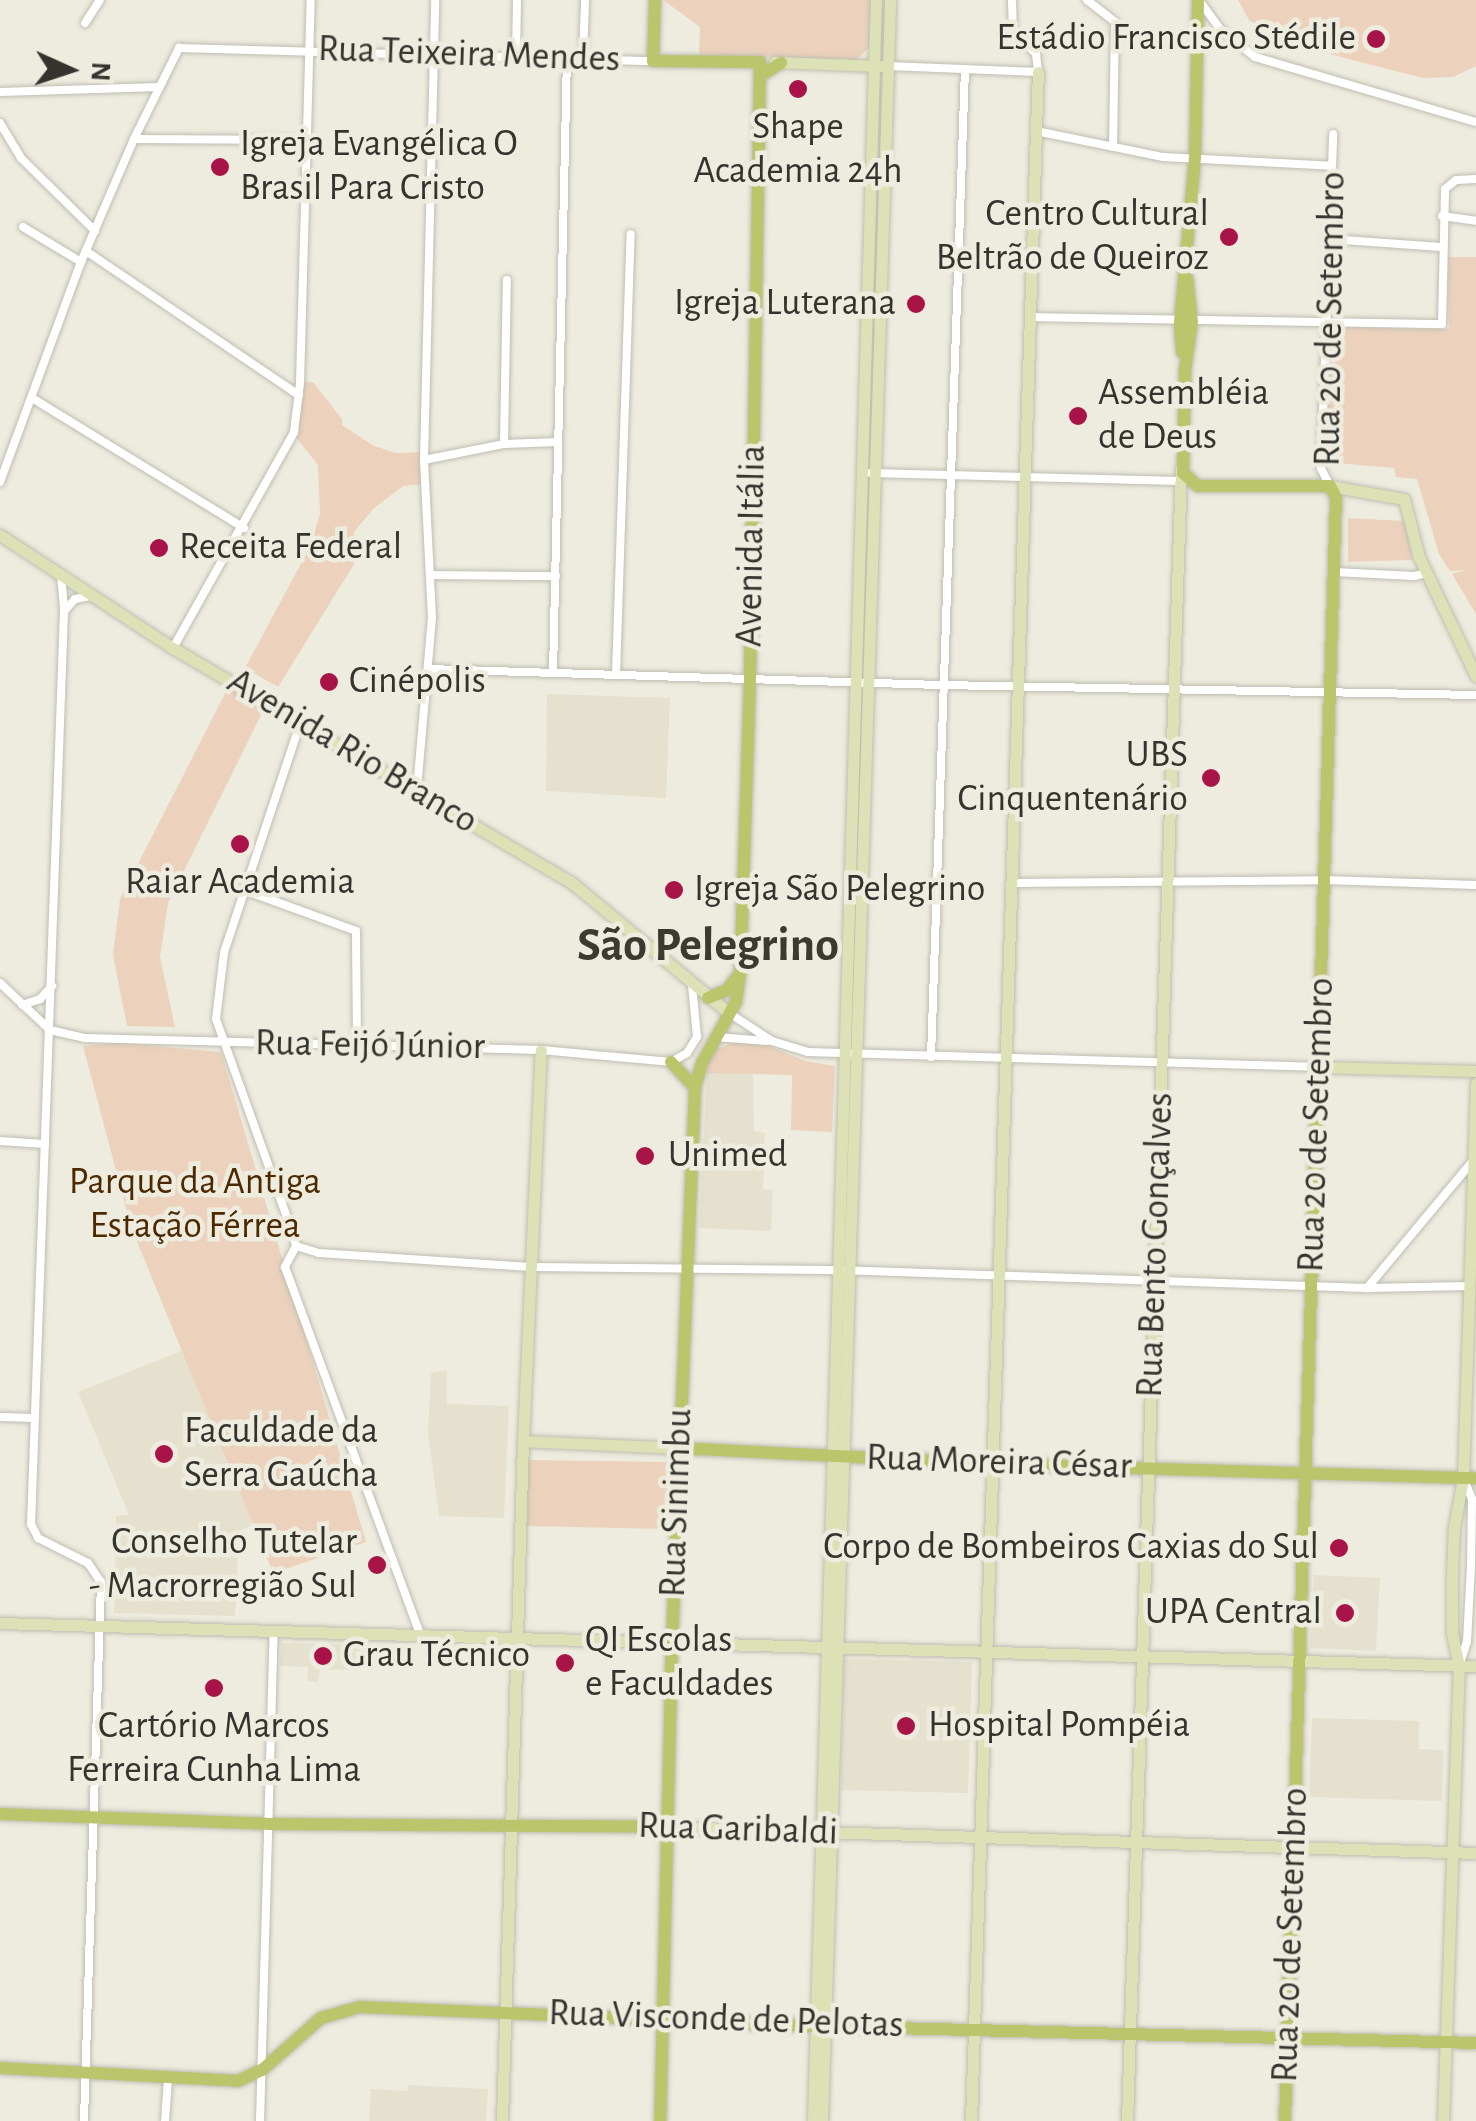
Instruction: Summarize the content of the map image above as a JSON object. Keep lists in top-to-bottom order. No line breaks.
{"streets":{"main road":["Rua Teixeira Mendes","Rua 20 de Setembro","Avenida Itália","Rua Bento Gonçalves","Rua Moreira César","Rua Sinimbu","Rua Garibaldi","Rua Visconde de Pelotas"],"street":["Avenida Rio Branco","Rua Feijó Júnior"]},"crossings":[["Rua Teixeira Mendes","Avenida Itália"],["Rua 20 de Setembro","Rua Moreira César"],["Rua 20 de Setembro","Rua Garibaldi"],["Rua 20 de Setembro","Rua Visconde de Pelotas"],["Avenida Itália","Avenida Rio Branco"],["Avenida Itália","Rua Sinimbu"],["Avenida Rio Branco","Rua Sinimbu"],["Rua Bento Gonçalves","Rua Moreira César"],["Rua Bento Gonçalves","Rua Garibaldi"],["Rua Bento Gonçalves","Rua Visconde de Pelotas"],["Rua Moreira César","Rua Sinimbu"],["Rua Sinimbu","Rua Garibaldi"],["Rua Sinimbu","Rua Visconde de Pelotas"]],"districts":["São Pelegrino"],"parks":["Parque da Antiga Estação Férrea"],"places":["Estádio Francisco Stédile","Shape Academia 24h","Igreja Evangélica O Brasil Para Cristo","Centro Cultural Beltrão de Queiroz","Igreja Luterana","Assembléia de Deus","Receita Federal","Cinépolis","UBS Cinquentenário","Raiar Academia","Igreja São Pelegrino","Unimed","Faculdade da Serra Gaúcha","Corpo de Bombeiros Caxias do Sul","Conselho Tutelar - Macrorregião Sul","UPA Central","Grau Técnico","QI Escolas e Faculdades","Cartório Marcos Ferreira Cunha Lima","Hospital Pompéia"],"north":"right"}
